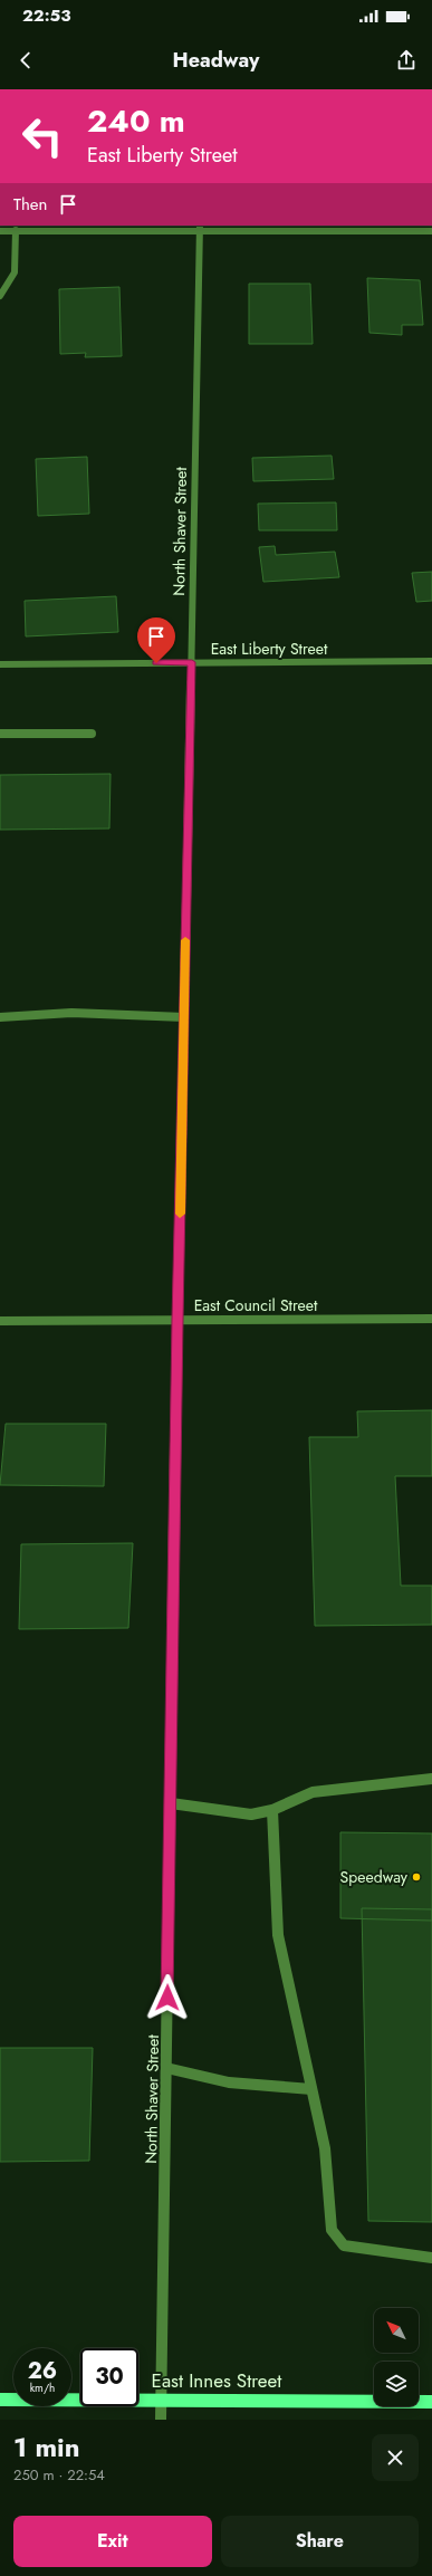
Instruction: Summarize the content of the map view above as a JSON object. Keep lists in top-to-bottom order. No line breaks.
{"streets":{"main road":["East Innes Street"],"street":["North Shaver Street","East Liberty Street","East Council Street"]},"crossings":[["North Shaver Street","East Liberty Street"],["North Shaver Street","East Council Street"],["North Shaver Street","East Innes Street"]],"places":["Speedway"],"north":"top left","page":{"status":"22:53","header":"Headway","turn":["240 m","East Liberty Street"],"then":"Then","speed":"26 km/h","limit":"30","heading":["1 min","250 m · 22:54"],"buttons":["Exit","Share"]}}
